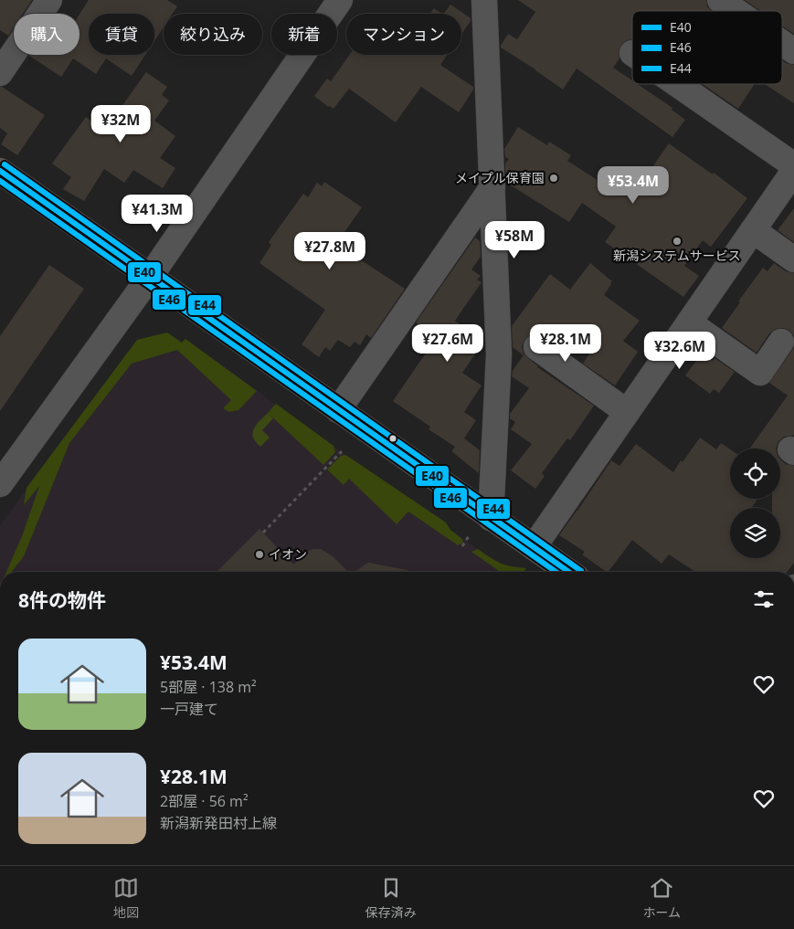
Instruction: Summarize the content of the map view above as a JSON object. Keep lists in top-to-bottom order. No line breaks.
{"places":["メイプル保育園","新潟システムサービス","イオン"],"lines":["transit line E44","transit line E40","transit line E46"],"legend":["E40","E46","E44"],"page":{"chip":["購入","賃貸","絞り込み","新着","マンション"],"price":["¥32M","¥53.4M","¥41.3M","¥58M","¥27.8M","¥27.6M","¥28.1M","¥32.6M"],"heading":"8件の物件","list":[{"name":"¥53.4M","note":"5部屋 · 138 m² · 一戸建て"},{"name":"¥28.1M","note":"2部屋 · 56 m² · 新潟新発田村上線"}],"tabs":["地図","保存済み","ホーム"]}}
